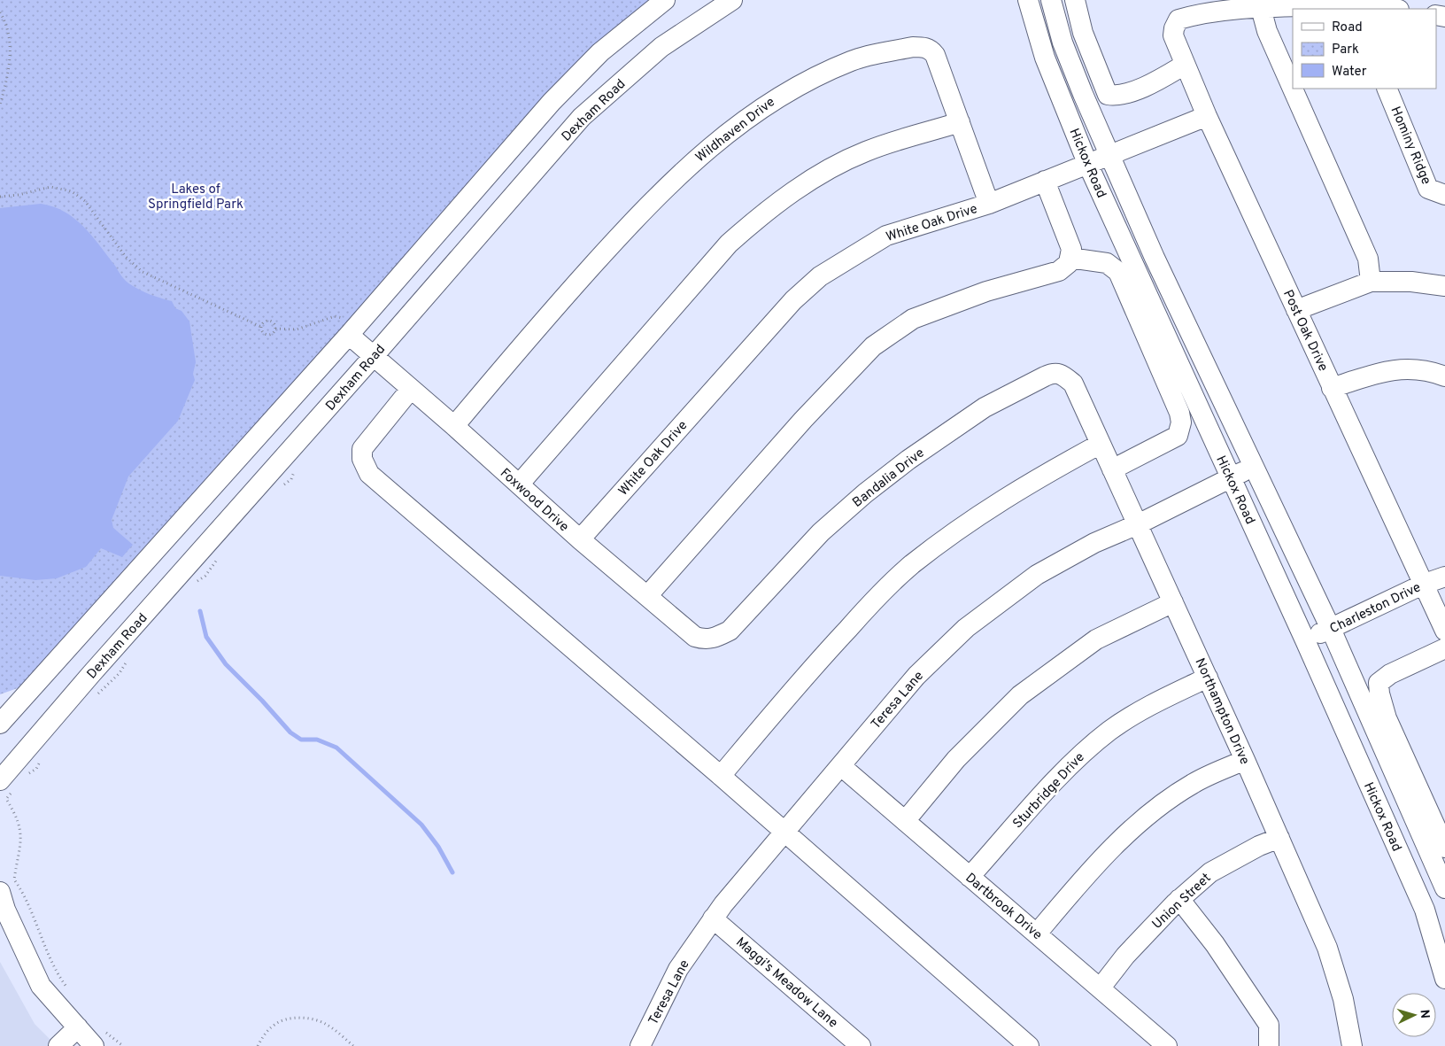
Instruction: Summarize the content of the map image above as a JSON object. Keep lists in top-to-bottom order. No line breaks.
{"streets":{"street":["Dexham Road","Wildhaven Drive","Hominy Ridge","Hickox Road","White Oak Drive","Post Oak Drive","Bandalia Drive","Foxwood Drive","Charleston Drive","Teresa Lane","Northampton Drive","Sturbridge Drive","Union Street","Dartbrook Drive","Maggi's Meadow Lane"]},"crossings":[["Dexham Road","Foxwood Drive"],["Wildhaven Drive","White Oak Drive"],["Wildhaven Drive","Foxwood Drive"],["Hickox Road","White Oak Drive"],["Hickox Road","Charleston Drive"],["Hickox Road","Teresa Lane"],["White Oak Drive","Post Oak Drive"],["White Oak Drive","Foxwood Drive"],["Post Oak Drive","Charleston Drive"],["Bandalia Drive","Foxwood Drive"],["Bandalia Drive","Northampton Drive"],["Teresa Lane","Northampton Drive"],["Teresa Lane","Dartbrook Drive"],["Teresa Lane","Maggi's Meadow Lane"],["Northampton Drive","Sturbridge Drive"],["Northampton Drive","Union Street"],["Sturbridge Drive","Dartbrook Drive"],["Union Street","Dartbrook Drive"]],"parks":["Lakes of Springfield Park"],"legend":["Road","Park","Water"],"north":"right"}
